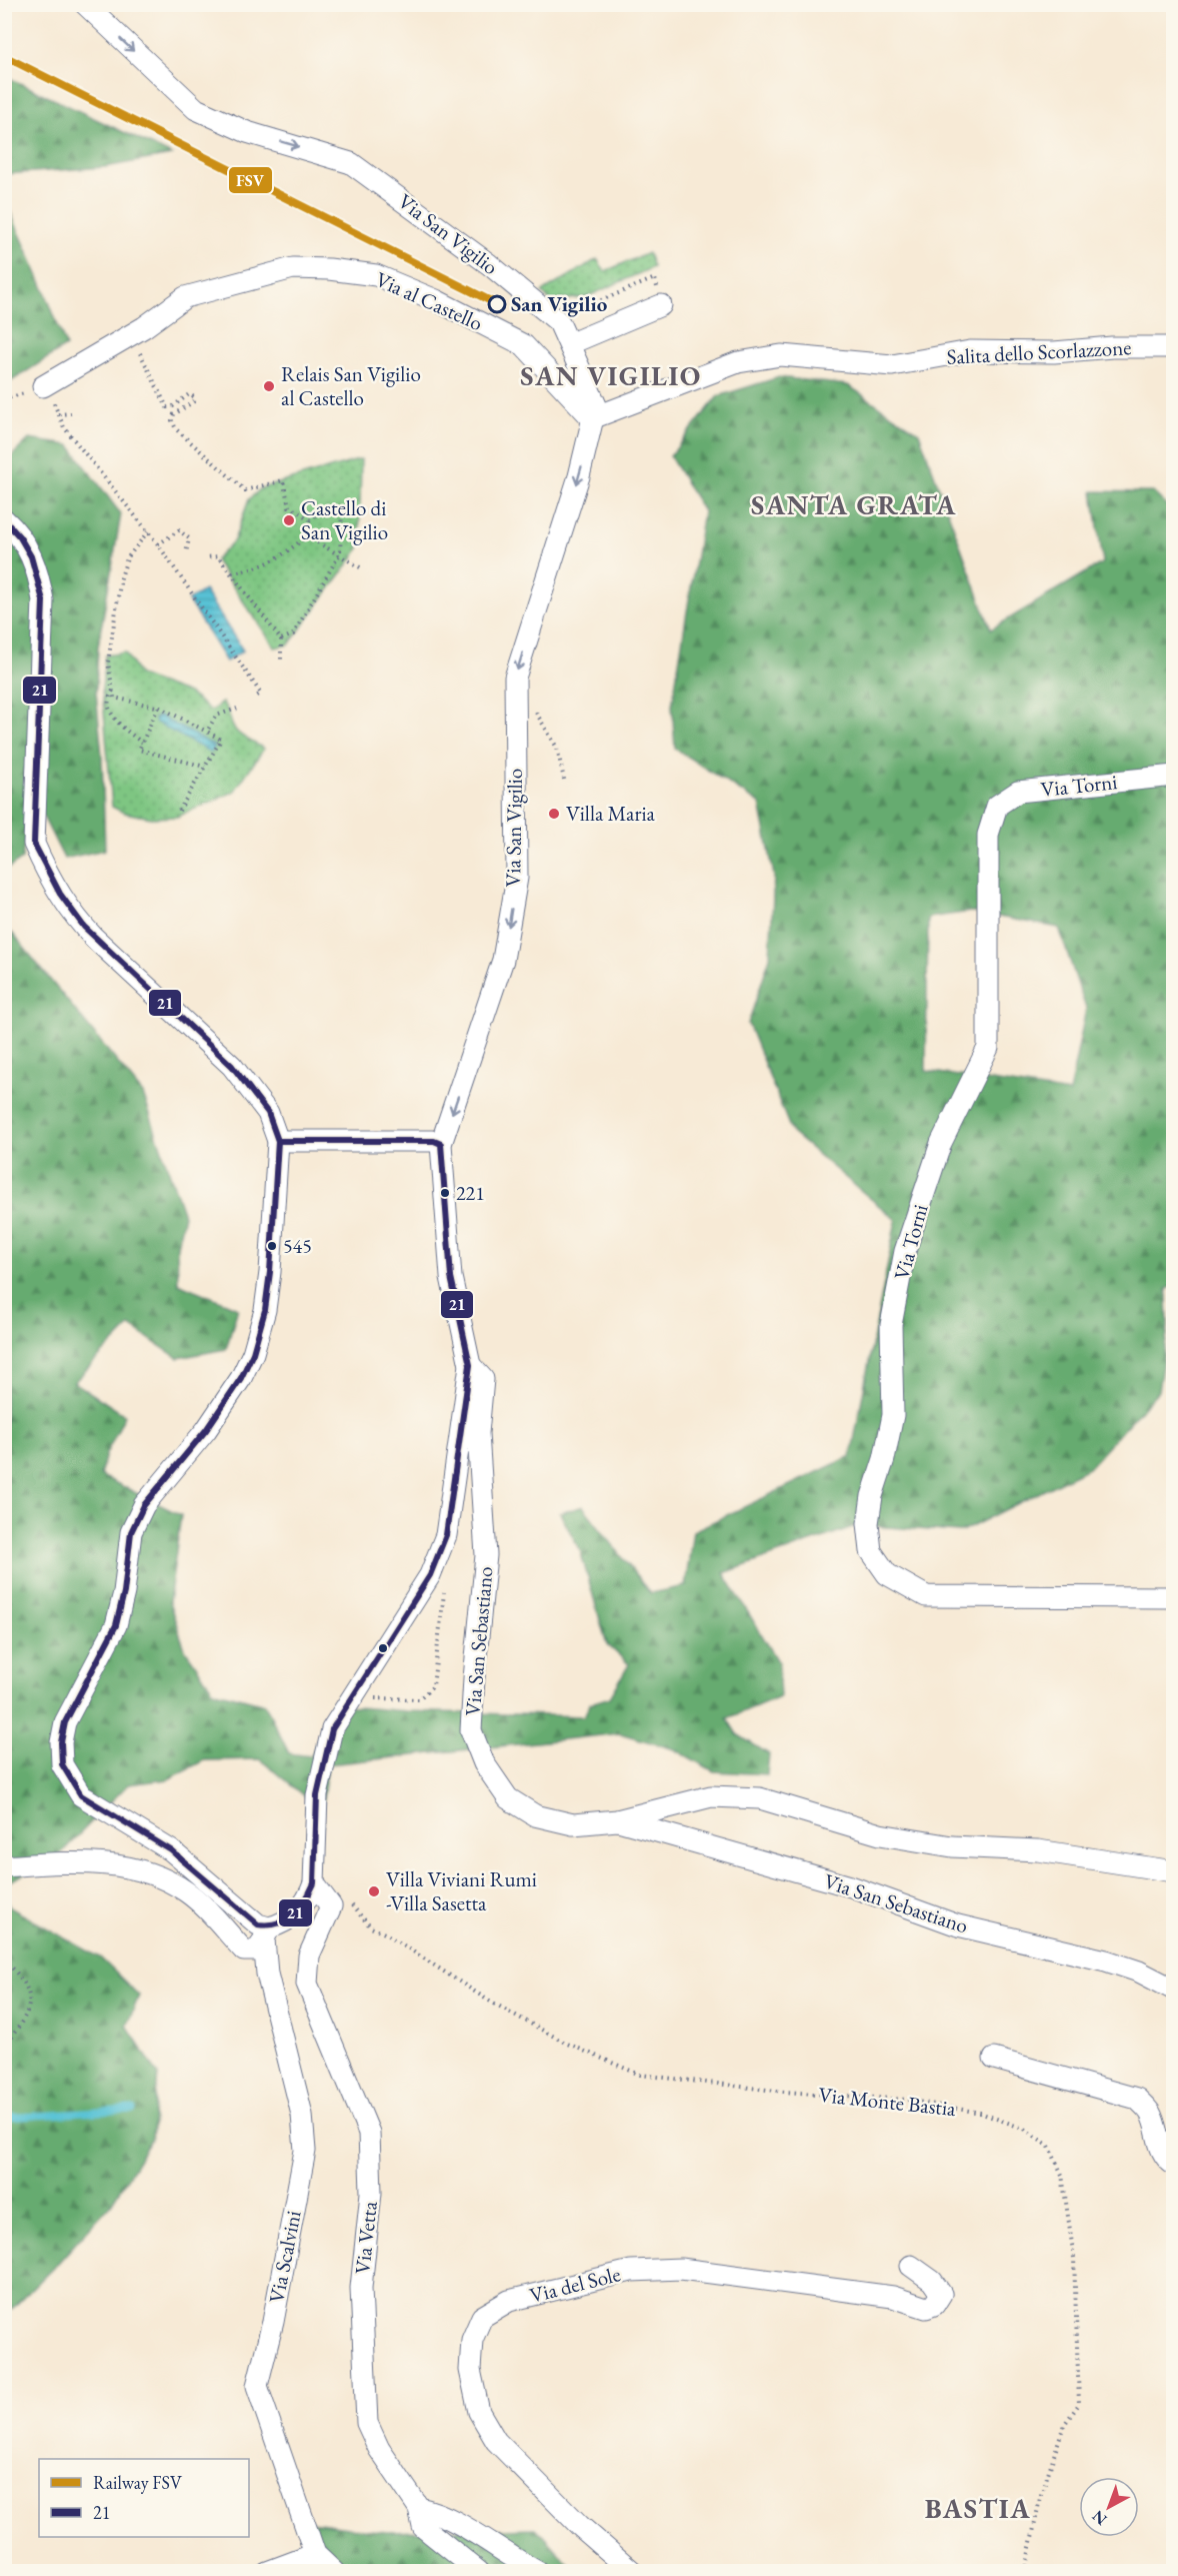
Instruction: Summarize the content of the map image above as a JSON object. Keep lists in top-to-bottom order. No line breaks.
{"streets":{"street":["Via San Vigilio","Via al Castello","Salita dello Scorlazzone","Via Torni","Via San Sebastiano","Via Vetta","Via Scalvini","Via del Sole"],"path":["Via Monte Bastia"]},"crossings":[["Via San Vigilio","Via al Castello"],["Via San Vigilio","Salita dello Scorlazzone"],["Via San Vigilio","Via San Sebastiano"],["Via San Vigilio","Via Vetta"],["Via al Castello","Salita dello Scorlazzone"]],"one_way":["Via San Vigilio"],"districts":["SAN VIGILIO","SANTA GRATA","BASTIA"],"places":["San Vigilio","Relais San Vigilio al Castello","Castello di San Vigilio","Villa Maria","221","545","Villa Viviani Rumi -Villa Sasetta"],"lines":["rail line FSV","transit line 21"],"legend":["Railway FSV","21"],"north":"bottom left"}
